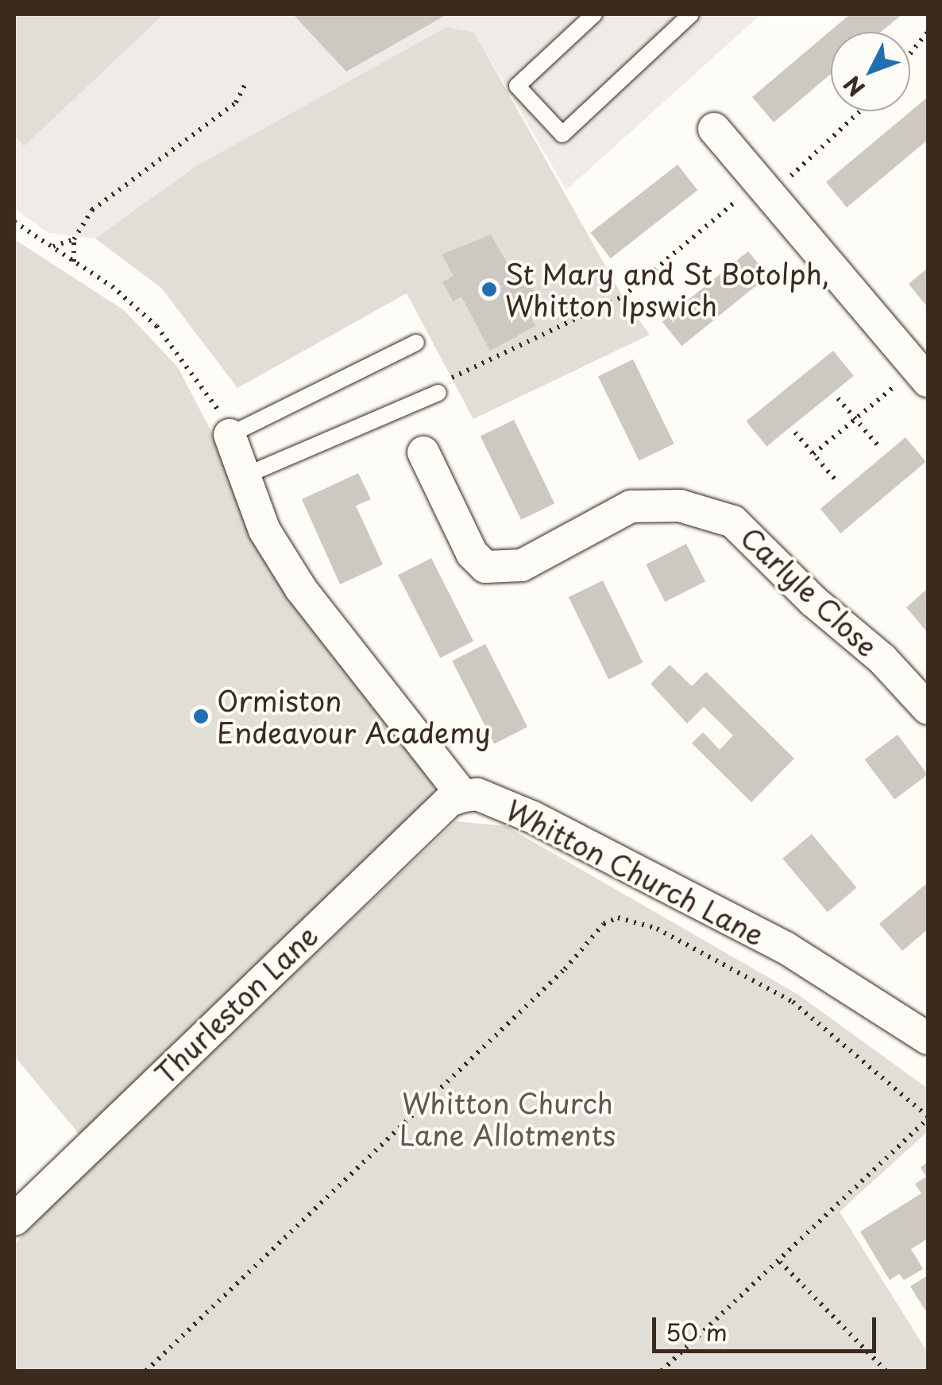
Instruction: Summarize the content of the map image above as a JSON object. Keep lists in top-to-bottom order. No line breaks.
{"streets":{"street":["Carlyle Close","Whitton Church Lane","Thurleston Lane"]},"crossings":[["Whitton Church Lane","Thurleston Lane"]],"parks":["Whitton Church Lane Allotments"],"places":["St Mary and St Botolph, Whitton Ipswich","Ormiston Endeavour Academy"],"scale_bar":"50 m","north":"bottom left"}
